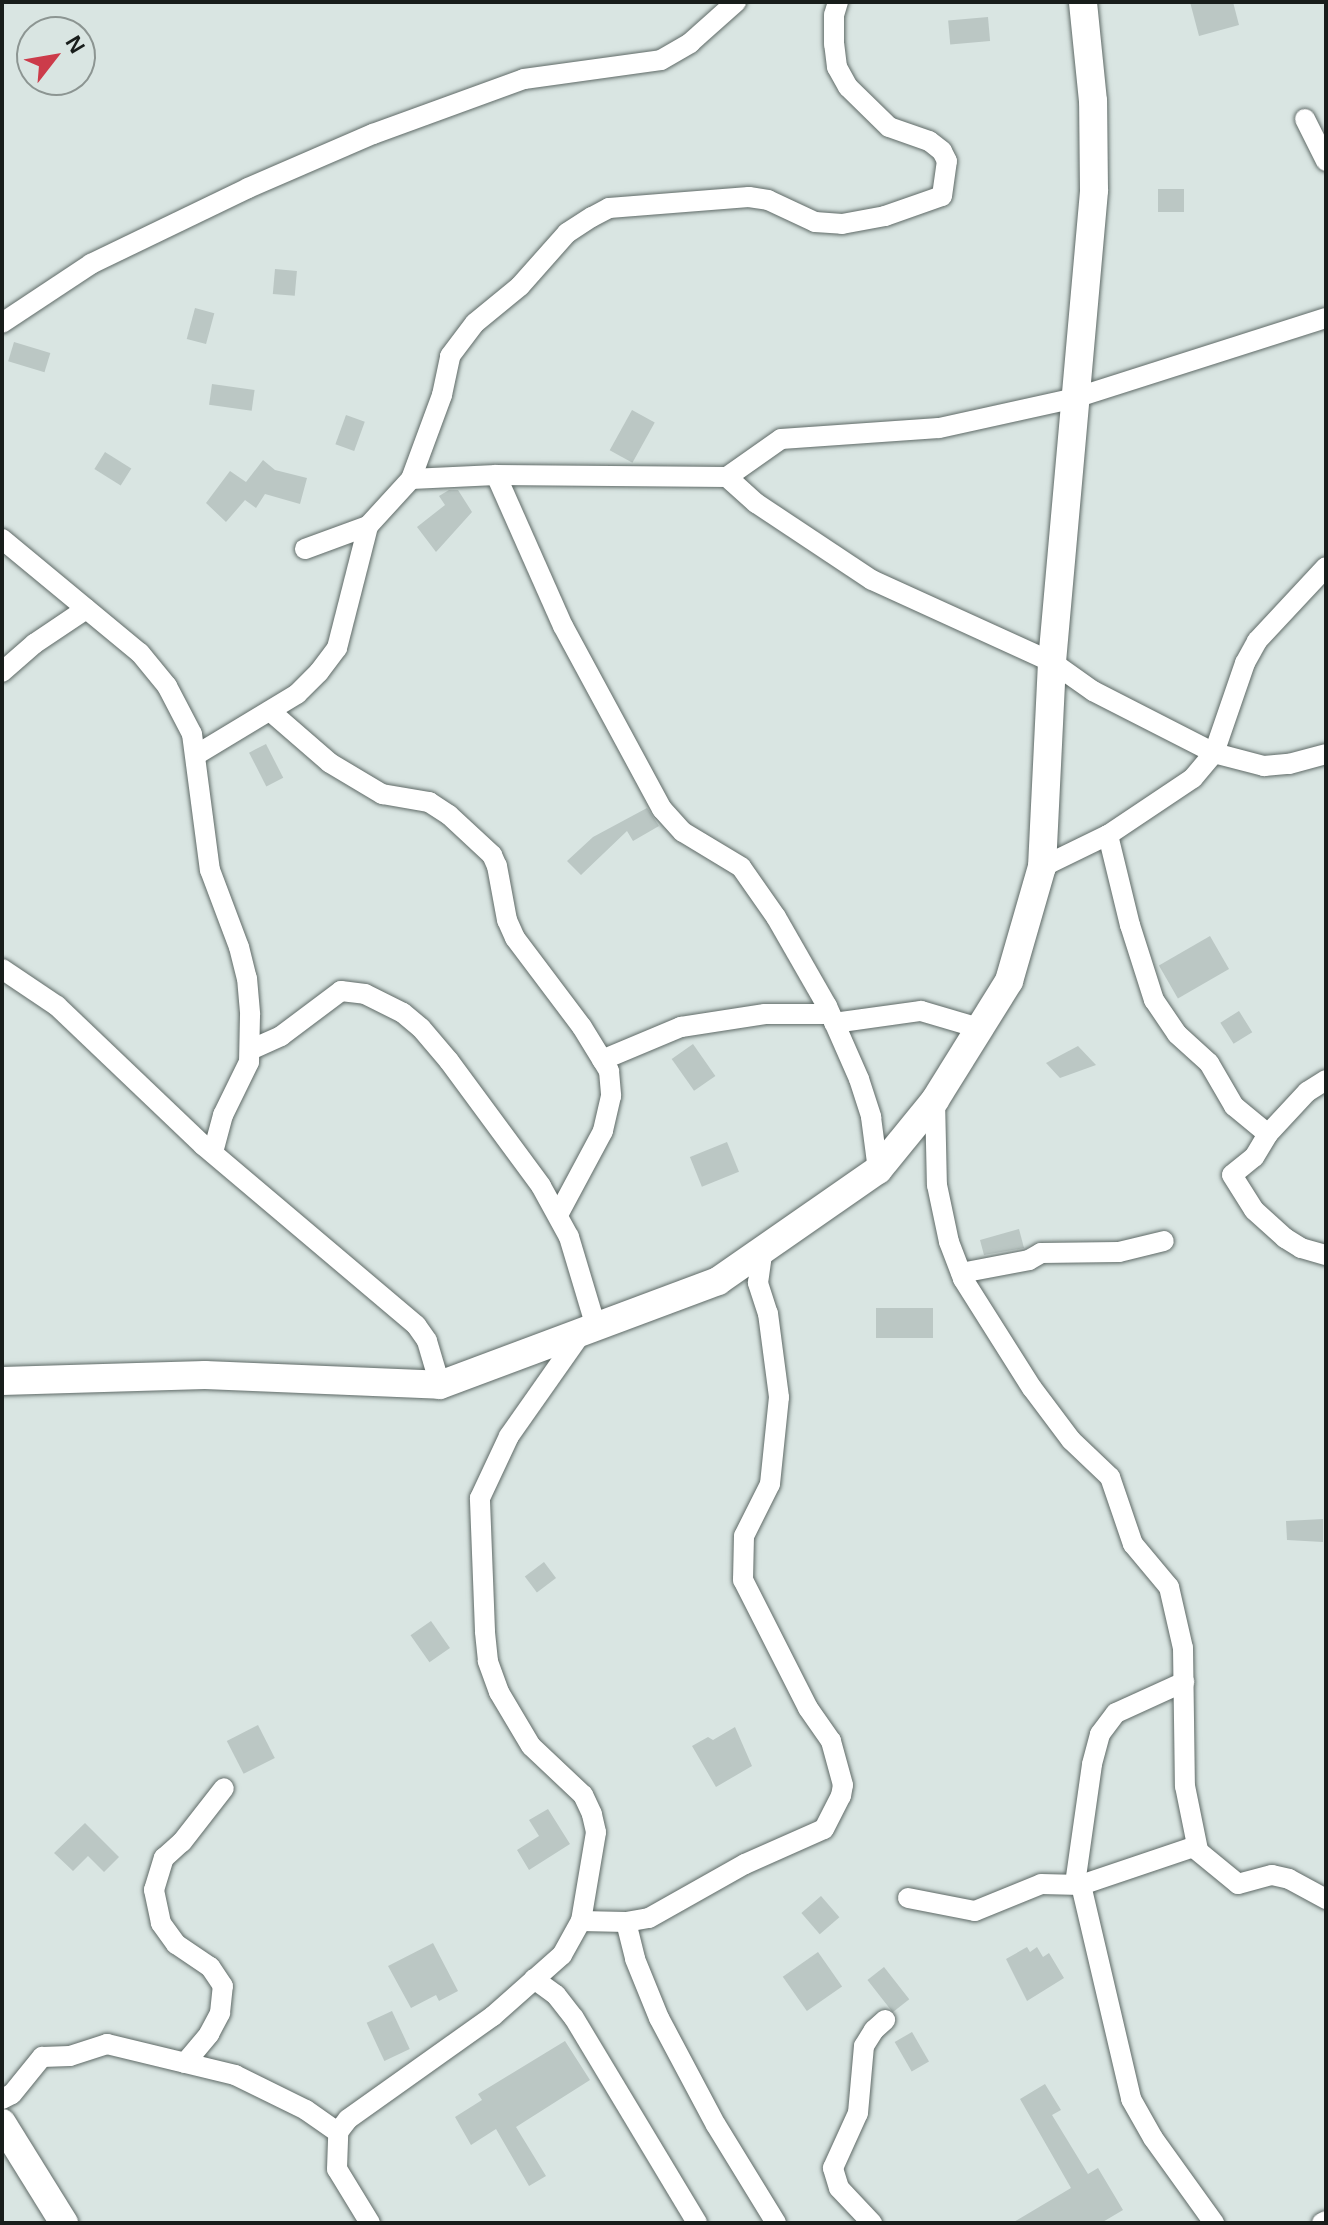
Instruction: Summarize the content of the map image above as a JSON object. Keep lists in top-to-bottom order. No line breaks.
{"north":"top right"}
